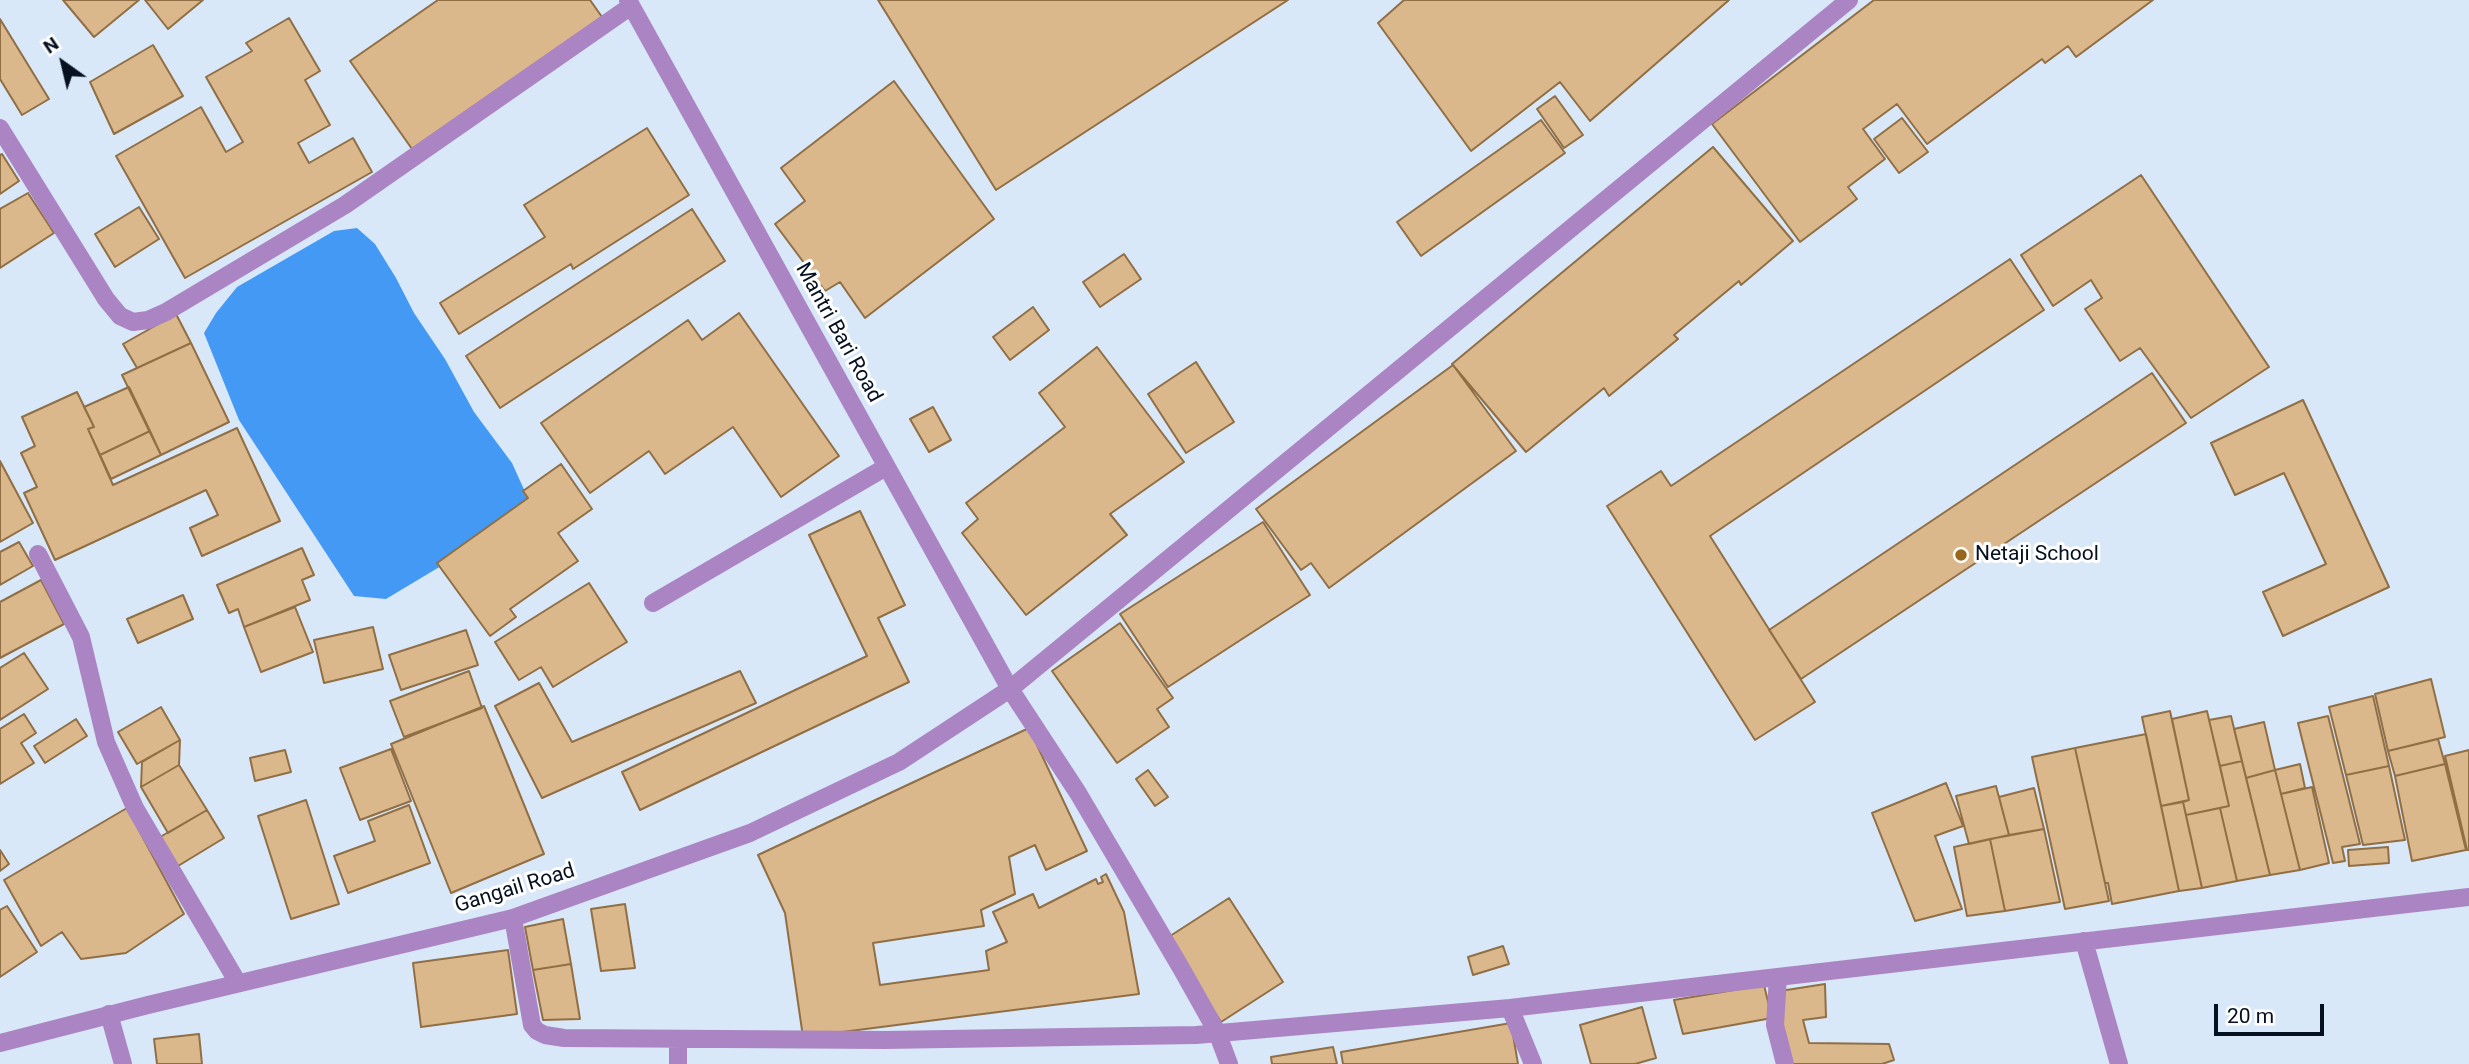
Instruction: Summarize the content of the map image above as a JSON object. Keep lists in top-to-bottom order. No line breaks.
{"streets":{"street":["Mantri Bari Road","Gangail Road"]},"crossings":[["Mantri Bari Road","Gangail Road"]],"places":["Netaji School"],"scale_bar":"20 m","north":"top left"}
